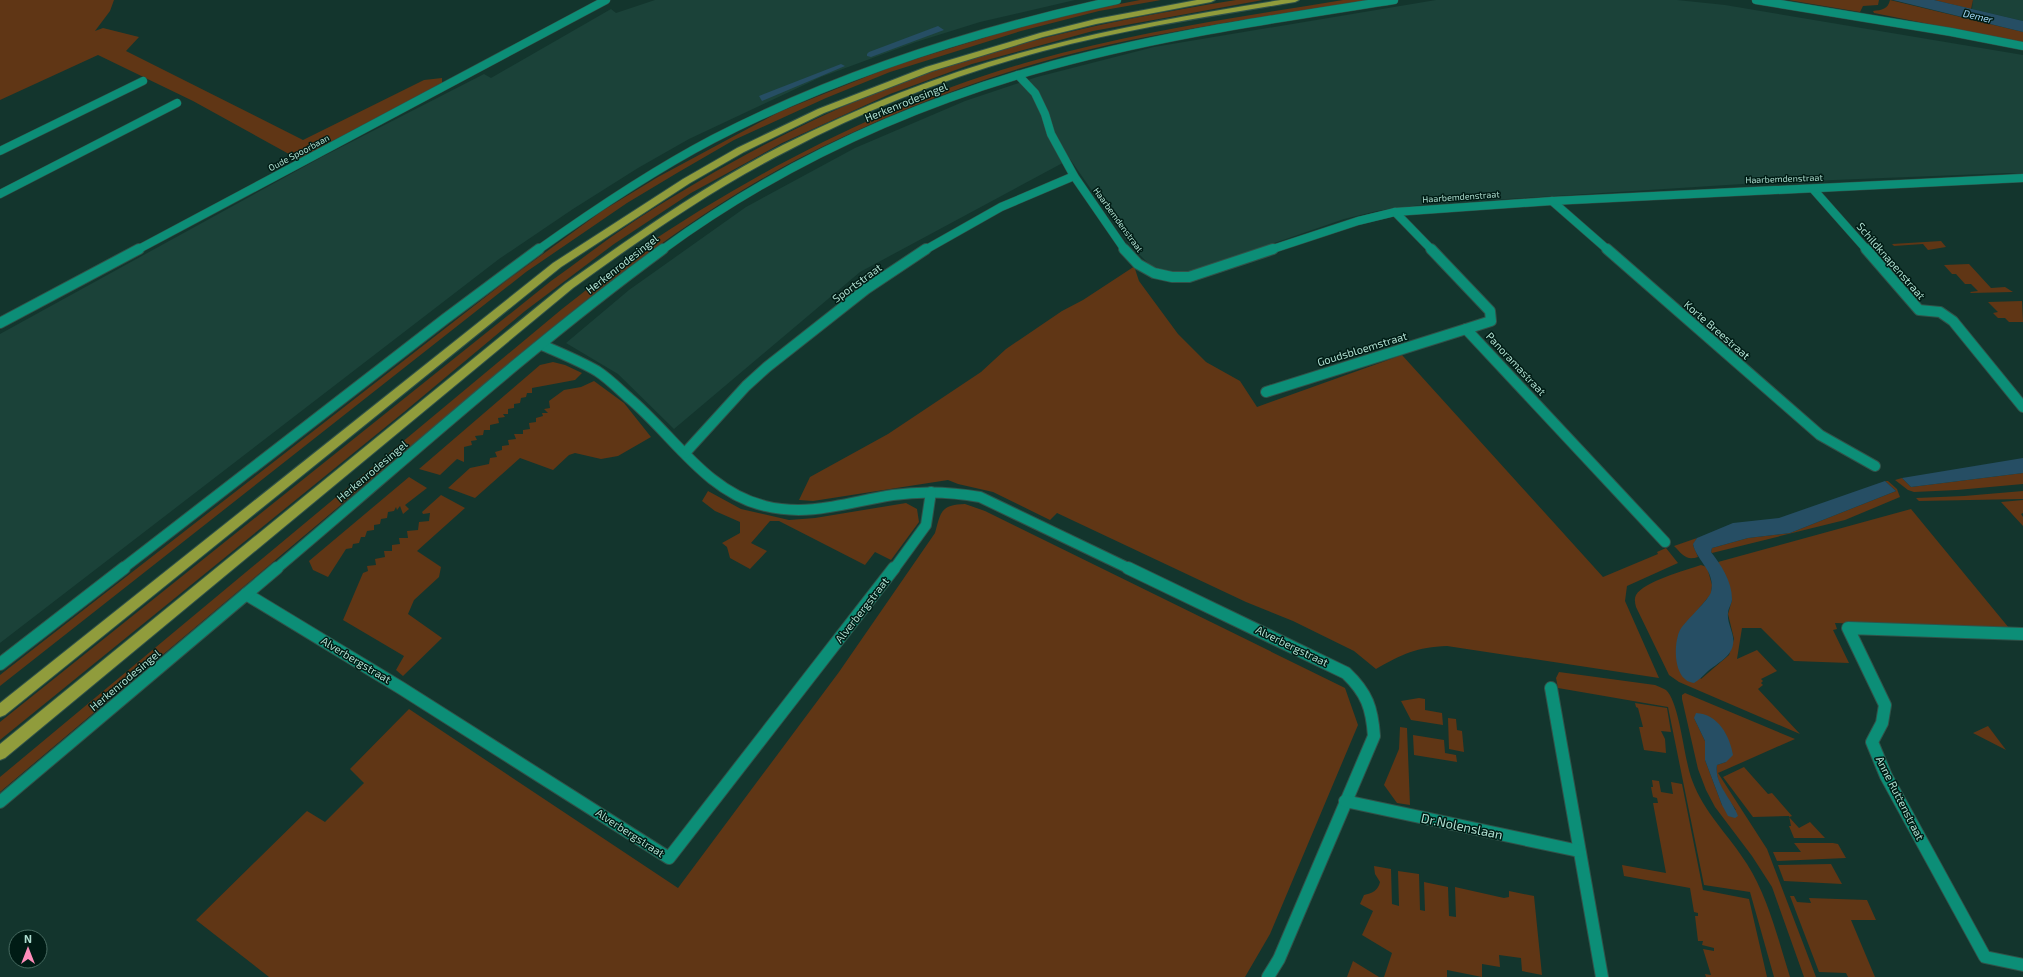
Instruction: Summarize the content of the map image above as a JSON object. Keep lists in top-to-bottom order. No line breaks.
{"streets":{"highway":["Herkenrodesingel"],"street":["Oude Spoorbaan","Haarbemdenstraat","Schildknapenstraat","Sportstraat","Korte Breestraat","Goudsbloemstraat","Panoramastraat","Alverbergstraat","Anne Ruttenstraat","Dr.Nolenslaan"]},"crossings":[["Herkenrodesingel","Haarbemdenstraat"],["Herkenrodesingel","Alverbergstraat"],["Haarbemdenstraat","Schildknapenstraat"],["Haarbemdenstraat","Sportstraat"],["Haarbemdenstraat","Korte Breestraat"],["Haarbemdenstraat","Panoramastraat"],["Sportstraat","Alverbergstraat"],["Goudsbloemstraat","Panoramastraat"],["Alverbergstraat","Dr.Nolenslaan"]],"water":["Demer"],"north":"top"}
